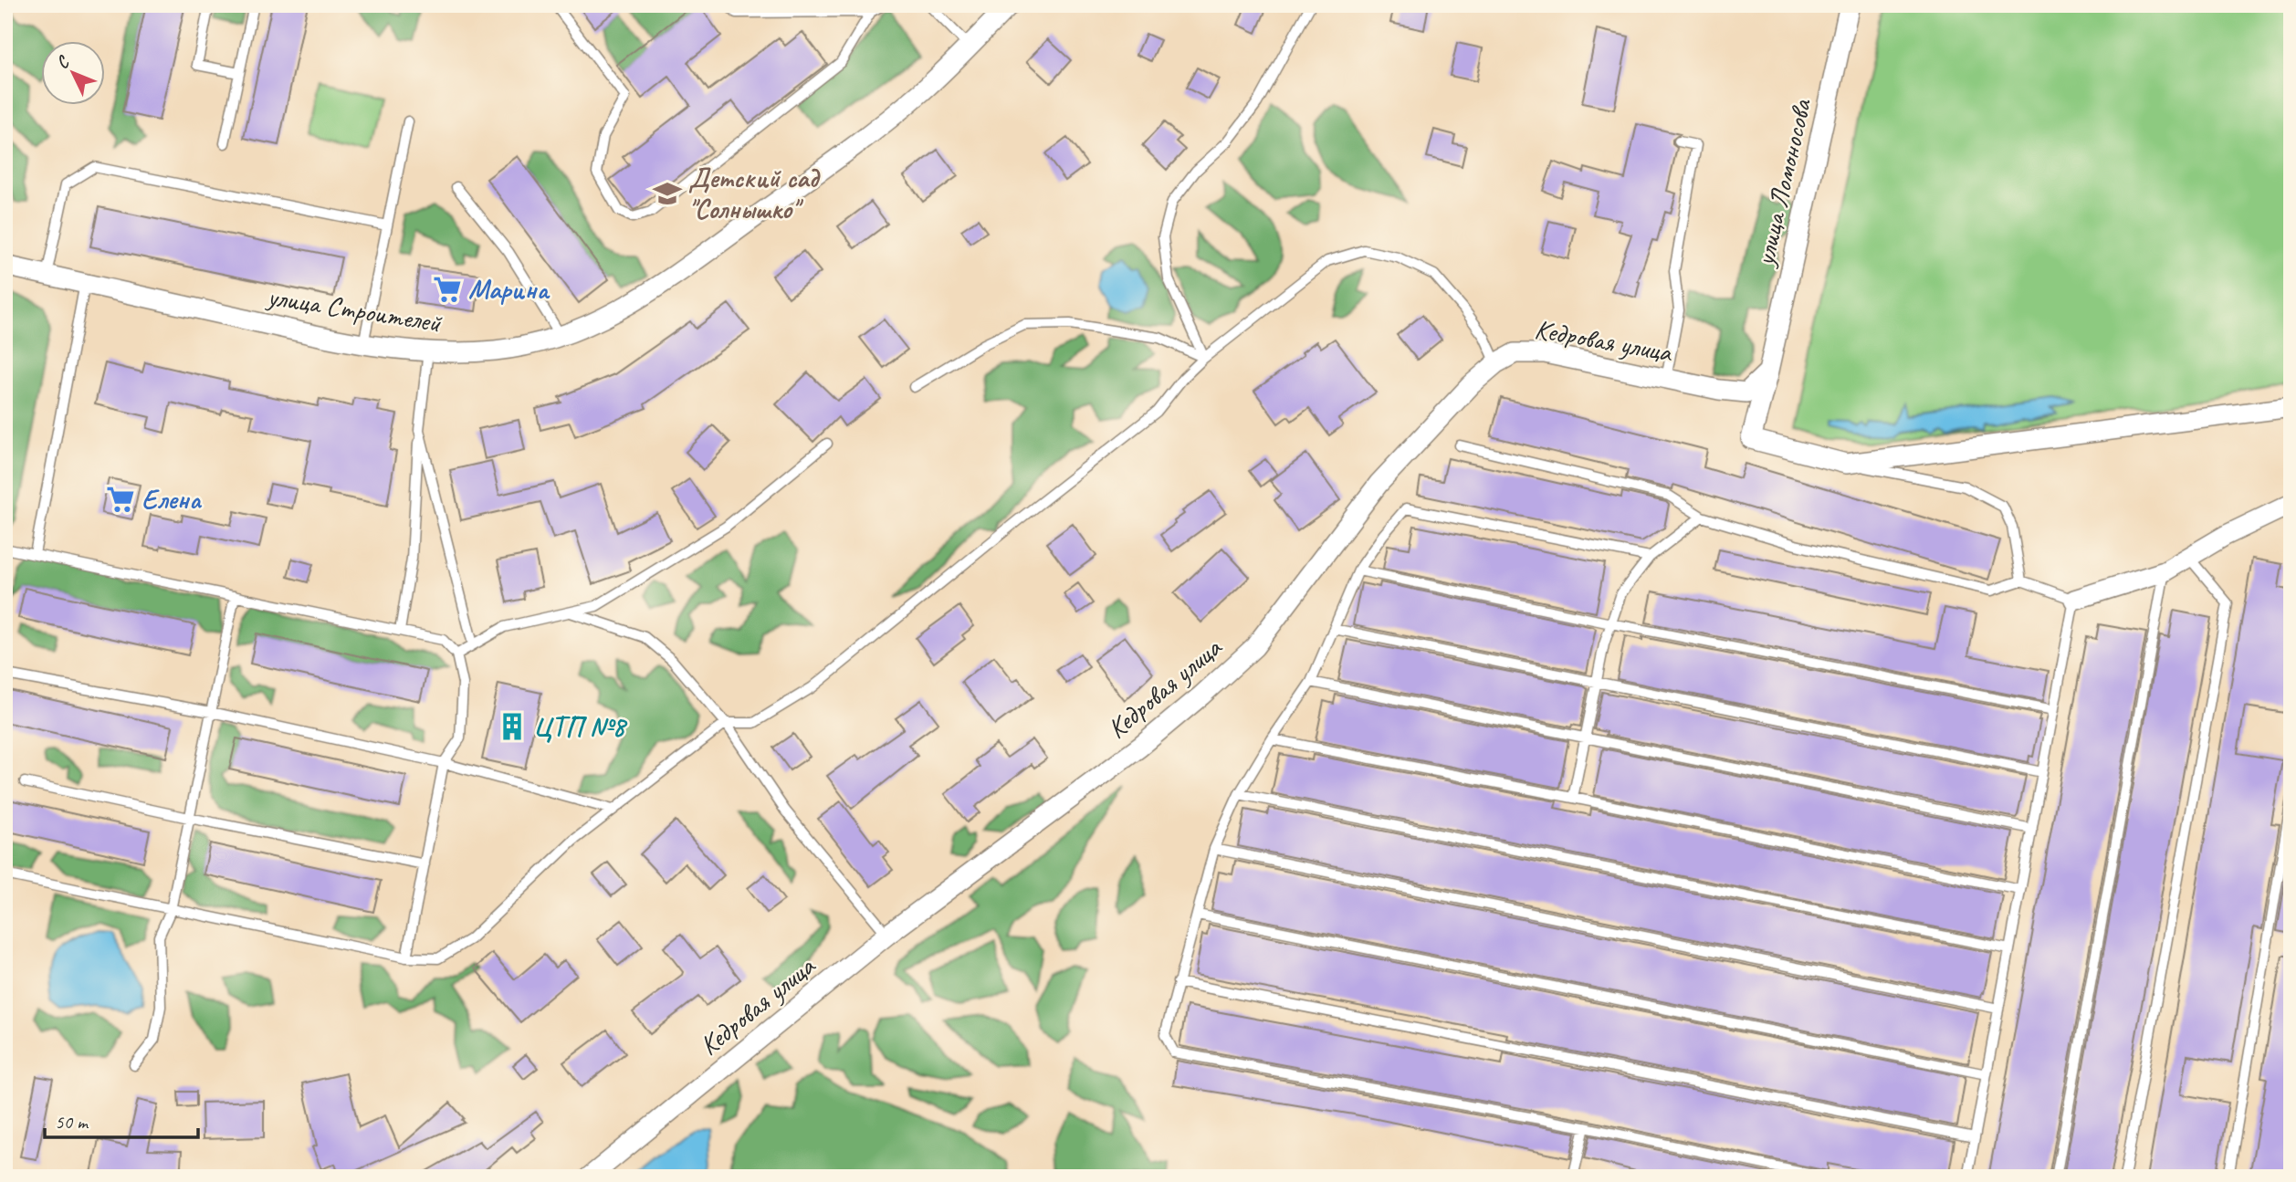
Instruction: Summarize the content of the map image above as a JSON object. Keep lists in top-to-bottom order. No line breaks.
{"streets":{"street":["улица Ломоносова","улица Строителей","Кедровая улица"]},"crossings":[["улица Ломоносова","Кедровая улица"]],"places":{"school or university":["Детский сад \"Солнышко\""],"supermarket":["Марина","Елена"],"building":["ЦТП №8"]},"scale_bar":"50 m","north":"top left"}
